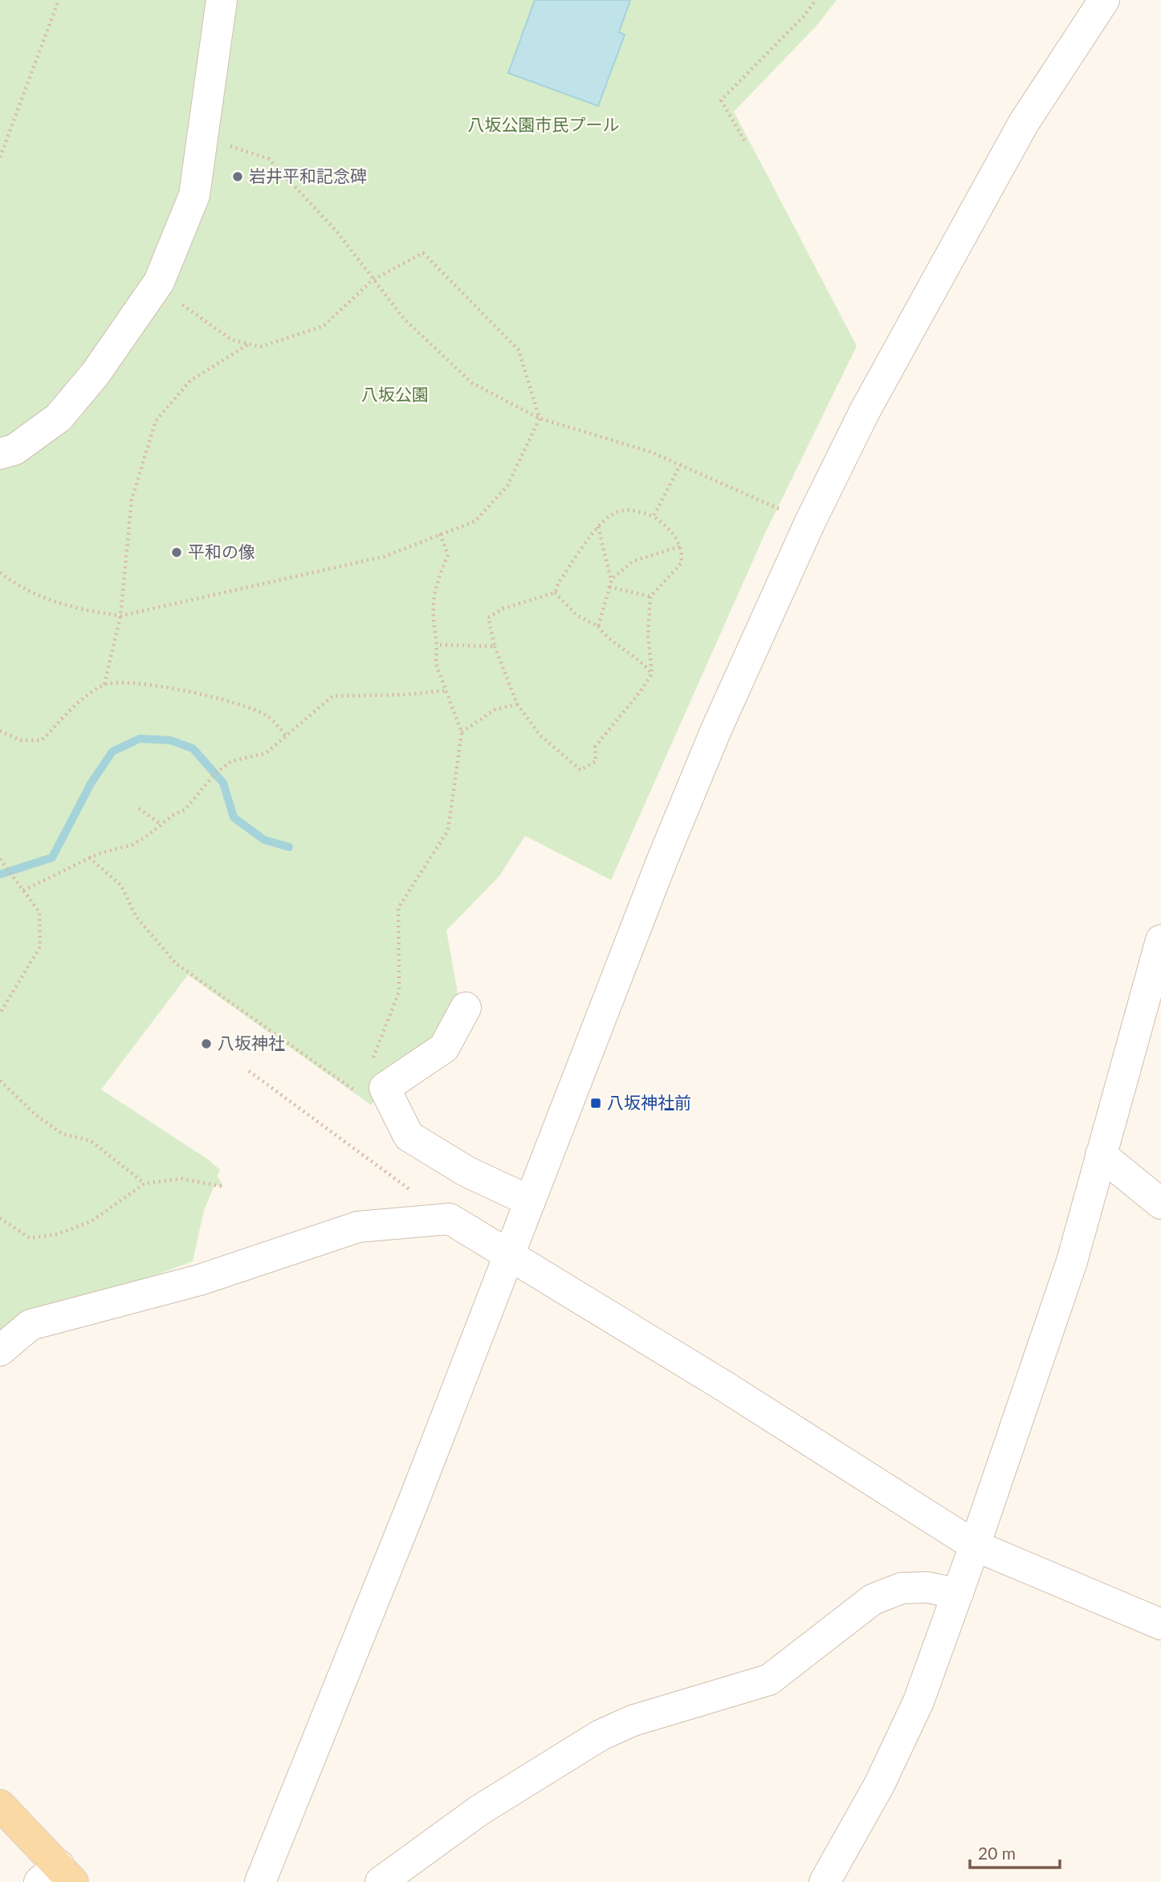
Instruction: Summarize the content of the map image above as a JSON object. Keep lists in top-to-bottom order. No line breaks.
{"parks":["八坂公園市民プール","八坂公園"],"places":{"other":["岩井平和記念碑","平和の像","八坂神社"],"transit":["八坂神社前"]},"scale_bar":"20 m"}
